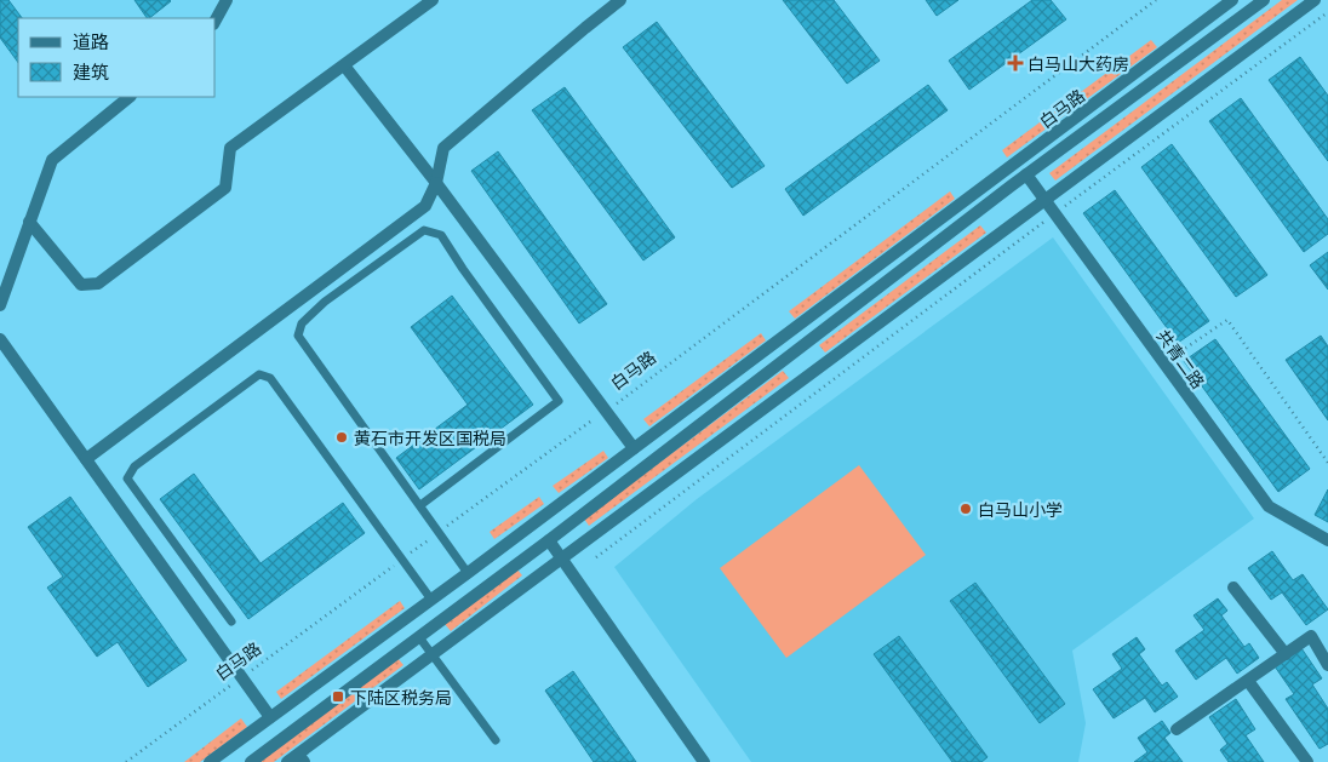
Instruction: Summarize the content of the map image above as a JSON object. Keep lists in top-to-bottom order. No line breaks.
{"streets":{"street":["白马路","共青二路"]},"crossings":[["白马路","共青二路"]],"places":{"health":["白马山大药房"],"other":["黄石市开发区国税局","白马山小学"],"transit":["下陆区税务局"]},"legend":["道路","建筑"]}
